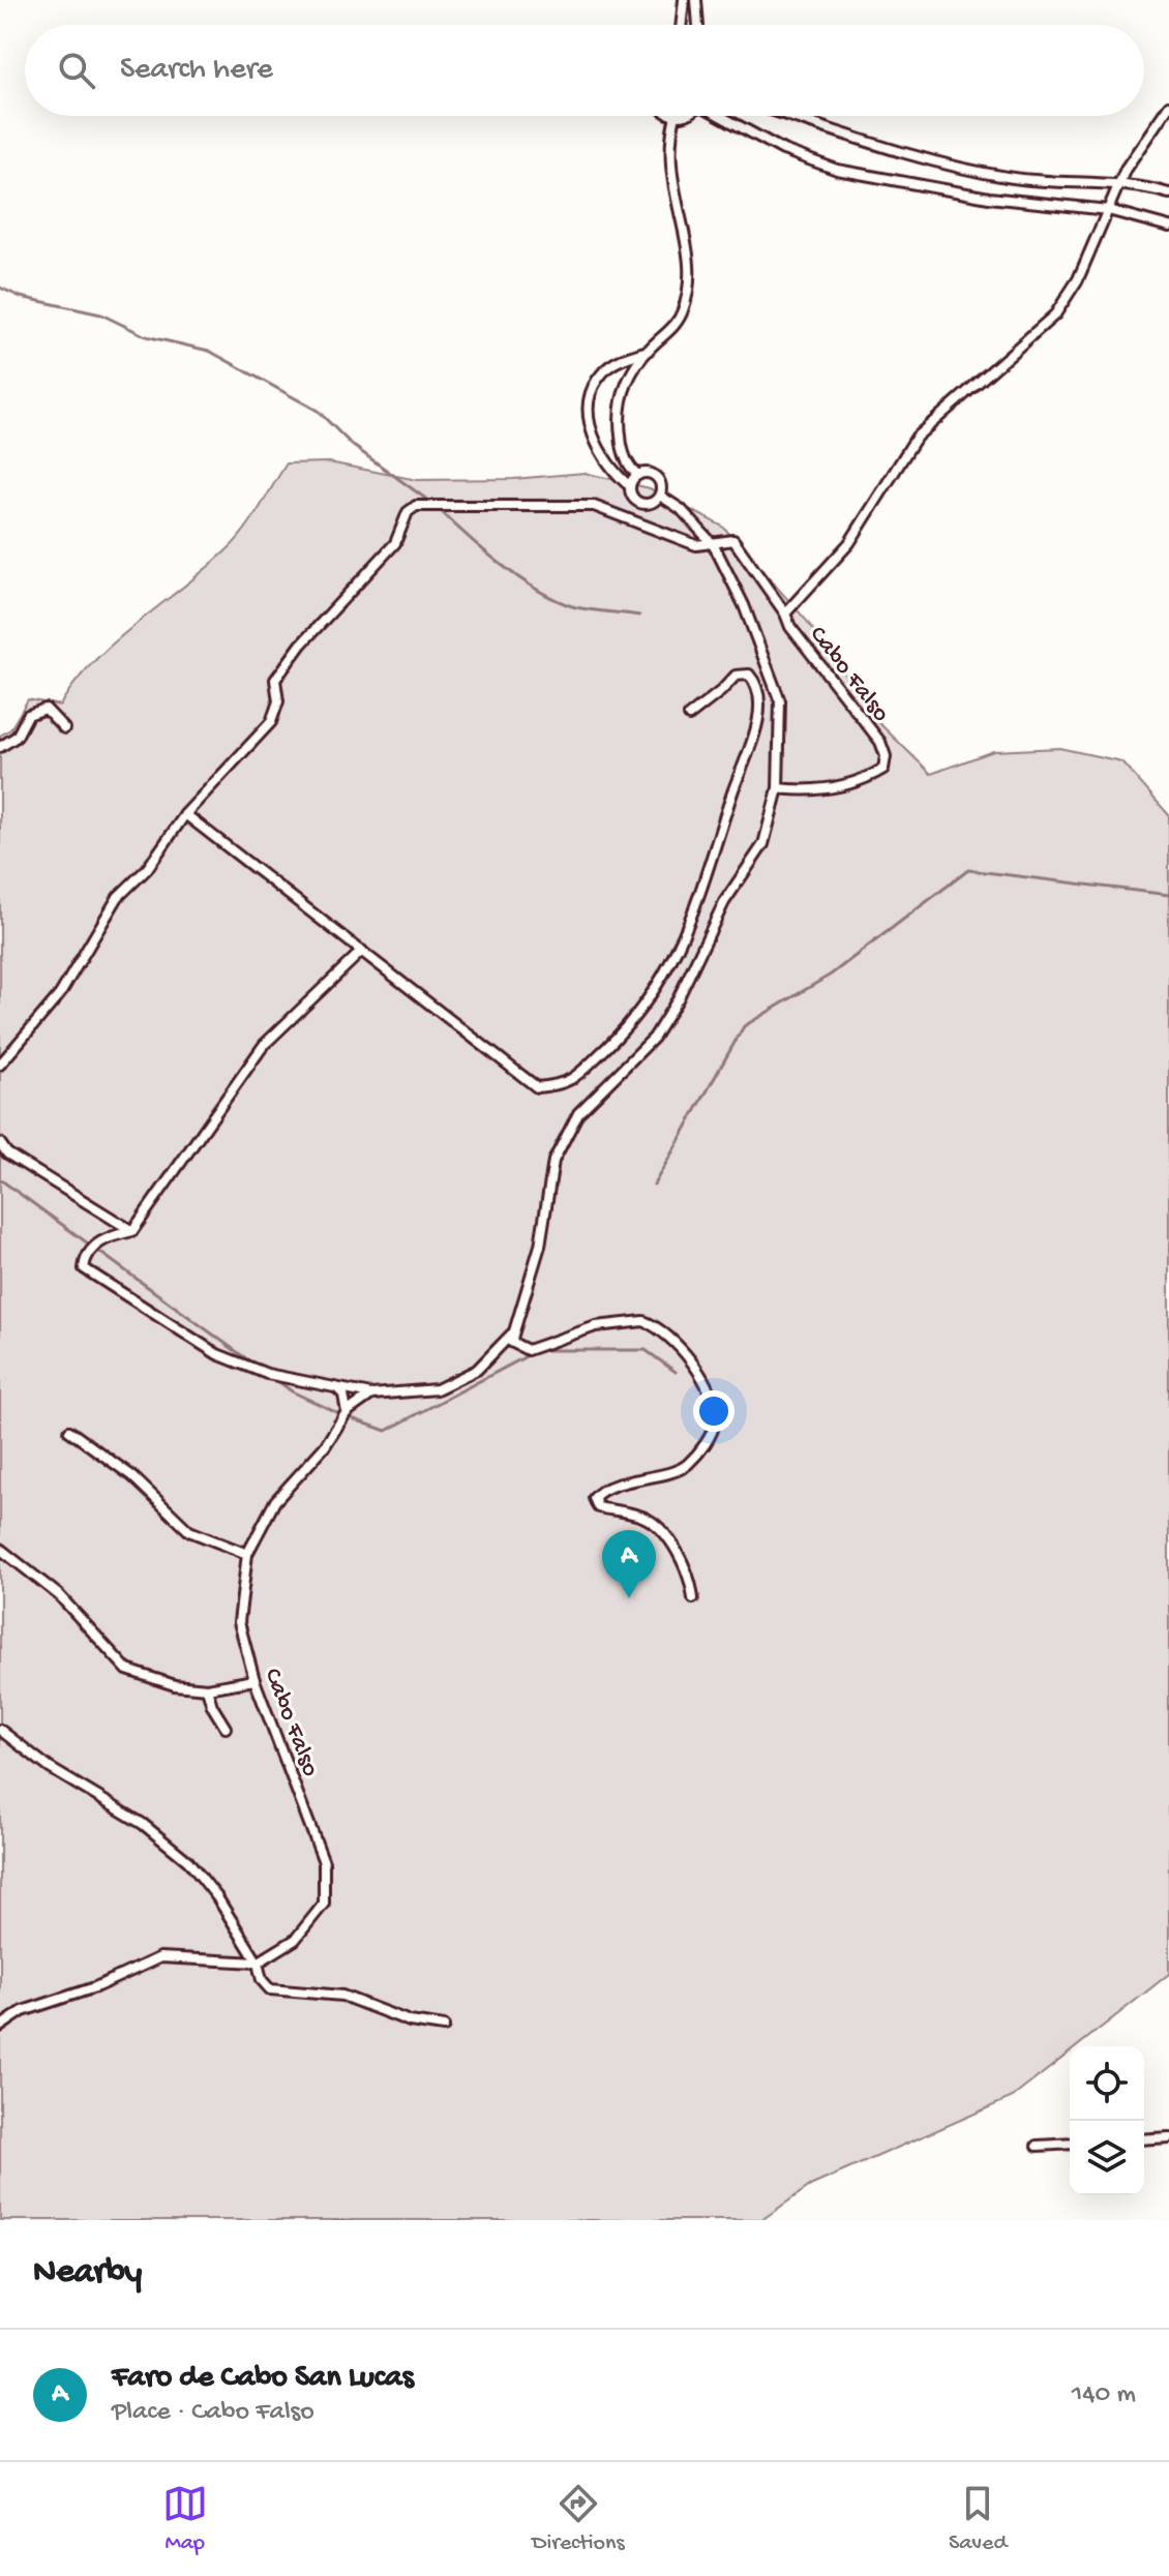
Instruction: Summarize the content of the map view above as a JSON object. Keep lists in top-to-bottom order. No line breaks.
{"streets":{"street":["Cabo Falso"]},"page":{"search":"Search here","pins":"A","heading":"Nearby","list":[{"mark":"A","name":"Faro de Cabo San Lucas","note":"Place · Cabo Falso","value":"140 m"}],"nav":["Map","Directions","Saved"]}}
